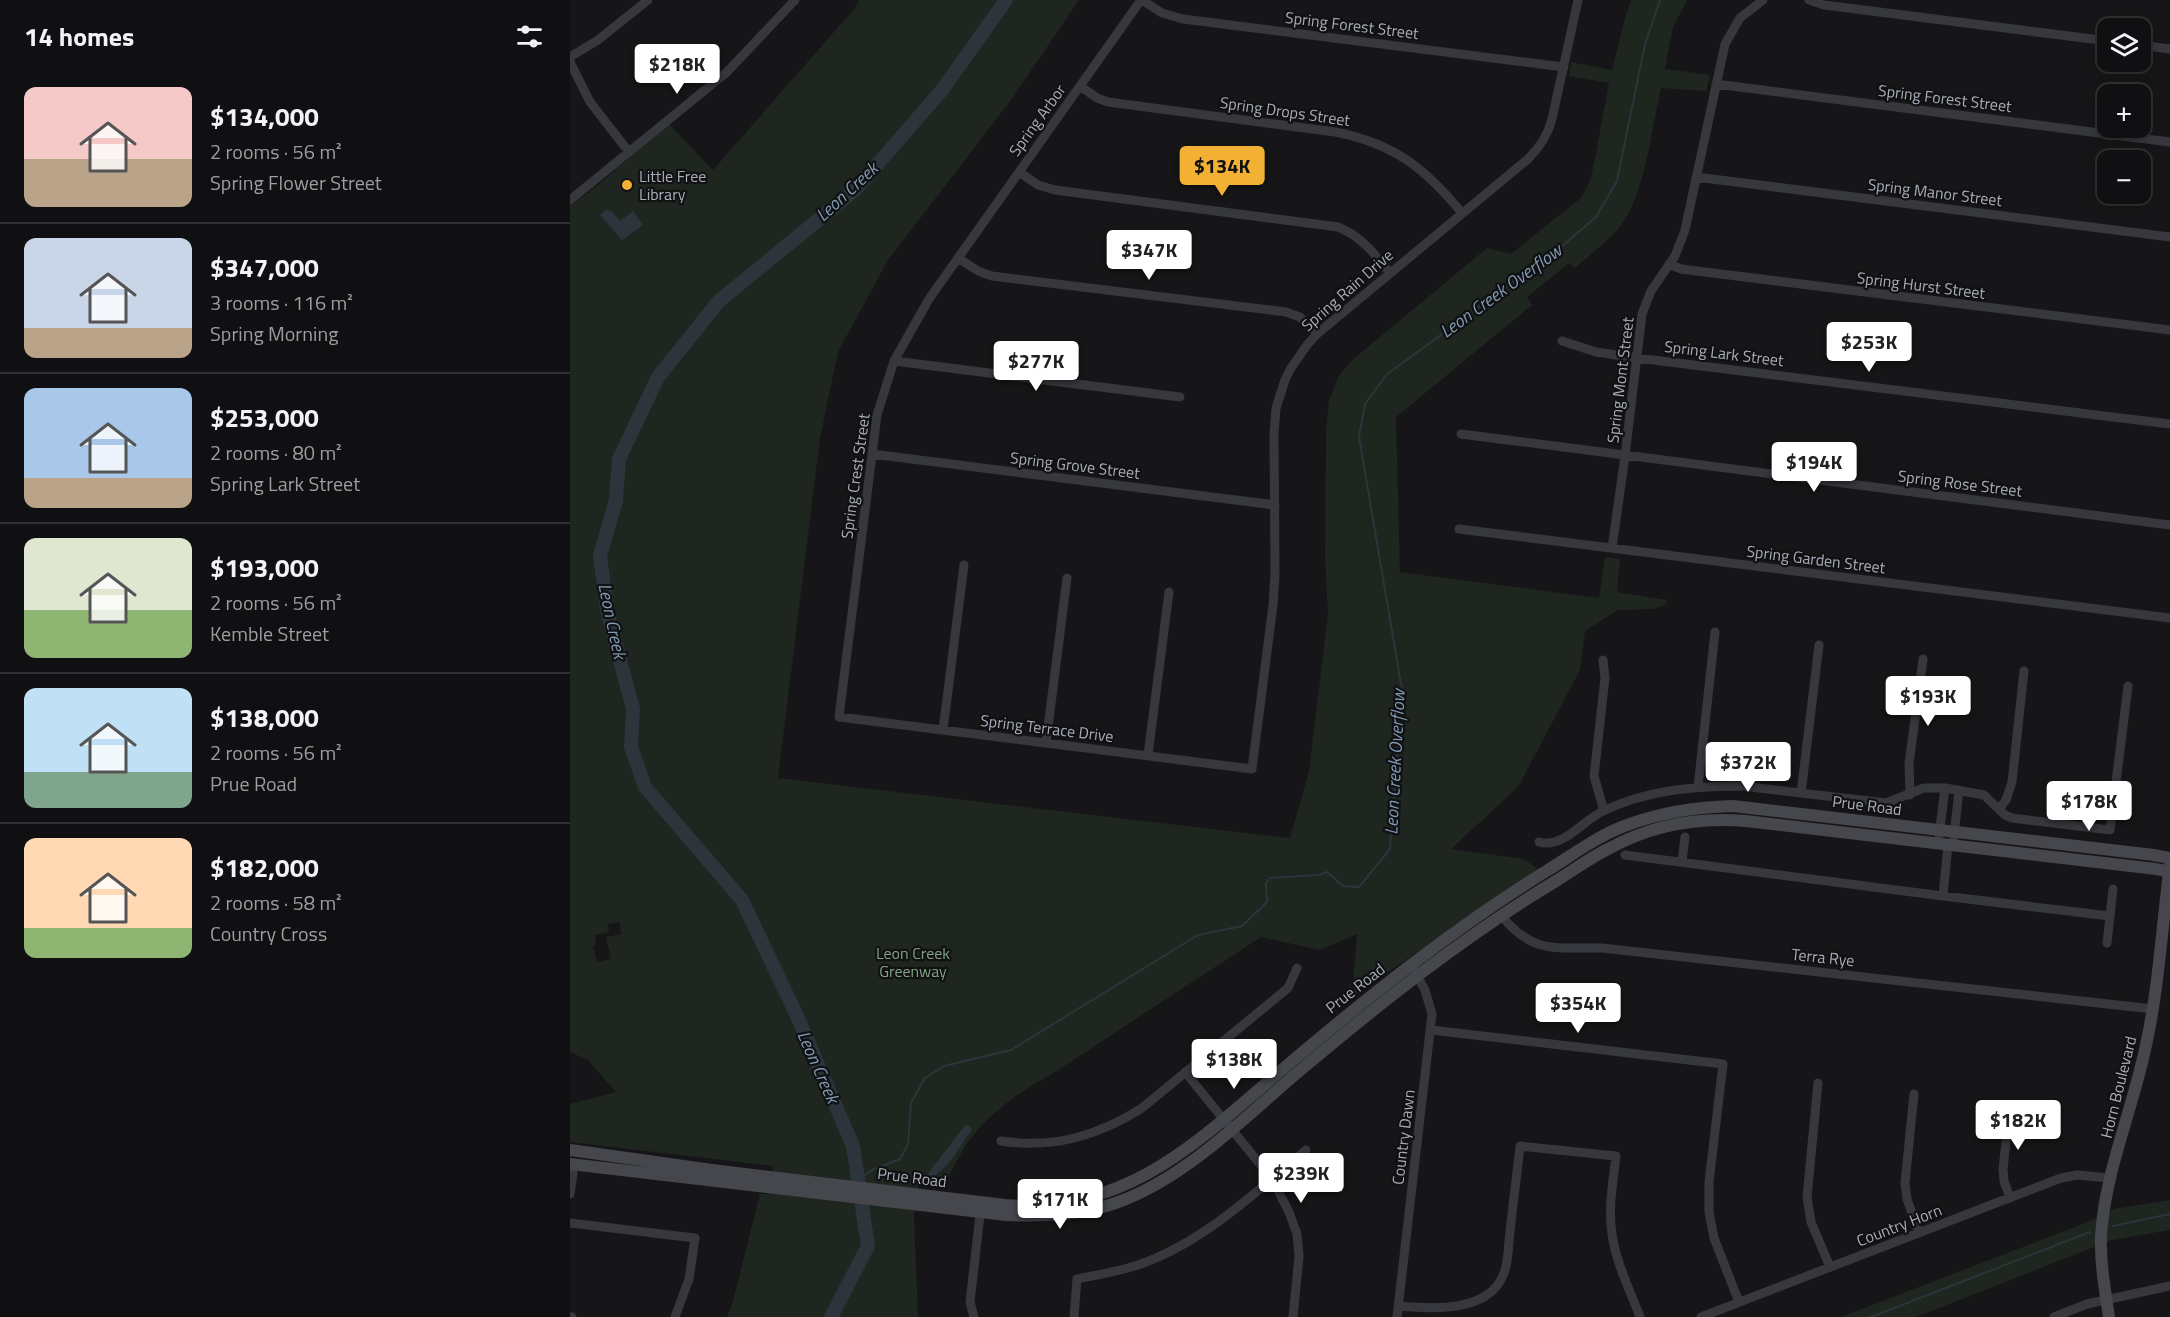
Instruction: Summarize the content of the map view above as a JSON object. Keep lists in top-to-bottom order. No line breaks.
{"streets":{"main road":["Prue Road","Horn Boulevard"],"street":["Spring Forest Street","Spring Drops Street","Spring Arbor","Spring Manor Street","Spring Hurst Street","Spring Rain Drive","Spring Lark Street","Spring Mont Street","Spring Grove Street","Spring Crest Street","Spring Rose Street","Spring Garden Street","Spring Terrace Drive","Terra Rye","Country Dawn","Country Horn"]},"crossings":[["Spring Forest Street","Spring Arbor"],["Spring Forest Street","Spring Rain Drive"],["Spring Forest Street","Spring Mont Street"],["Spring Drops Street","Spring Arbor"],["Spring Drops Street","Spring Rain Drive"],["Spring Arbor","Spring Crest Street"],["Spring Manor Street","Spring Mont Street"],["Spring Hurst Street","Spring Mont Street"],["Spring Rain Drive","Spring Grove Street"],["Spring Rain Drive","Spring Terrace Drive"],["Spring Lark Street","Spring Mont Street"],["Spring Mont Street","Spring Rose Street"],["Spring Mont Street","Spring Garden Street"],["Spring Grove Street","Spring Crest Street"],["Spring Crest Street","Spring Terrace Drive"],["Prue Road","Terra Rye"],["Prue Road","Horn Boulevard"],["Prue Road","Country Dawn"],["Terra Rye","Horn Boulevard"],["Horn Boulevard","Country Horn"]],"water":["Leon Creek","Leon Creek Overflow"],"parks":["Leon Creek Greenway"],"places":["Little Free Library"],"page":{"heading":"14 homes","map_buttons":["+","−"],"price":["$218K","$134K","$347K","$253K","$277K","$194K","$193K","$372K","$178K","$354K","$138K","$182K","$239K","$171K"],"list":[{"name":"$134,000","note":"2 rooms · 56 m² · Spring Flower Street"},{"name":"$347,000","note":"3 rooms · 116 m² · Spring Morning"},{"name":"$253,000","note":"2 rooms · 80 m² · Spring Lark Street"},{"name":"$193,000","note":"2 rooms · 56 m² · Kemble Street"},{"name":"$138,000","note":"2 rooms · 56 m² · Prue Road"},{"name":"$182,000","note":"2 rooms · 58 m² · Country Cross"}]}}
